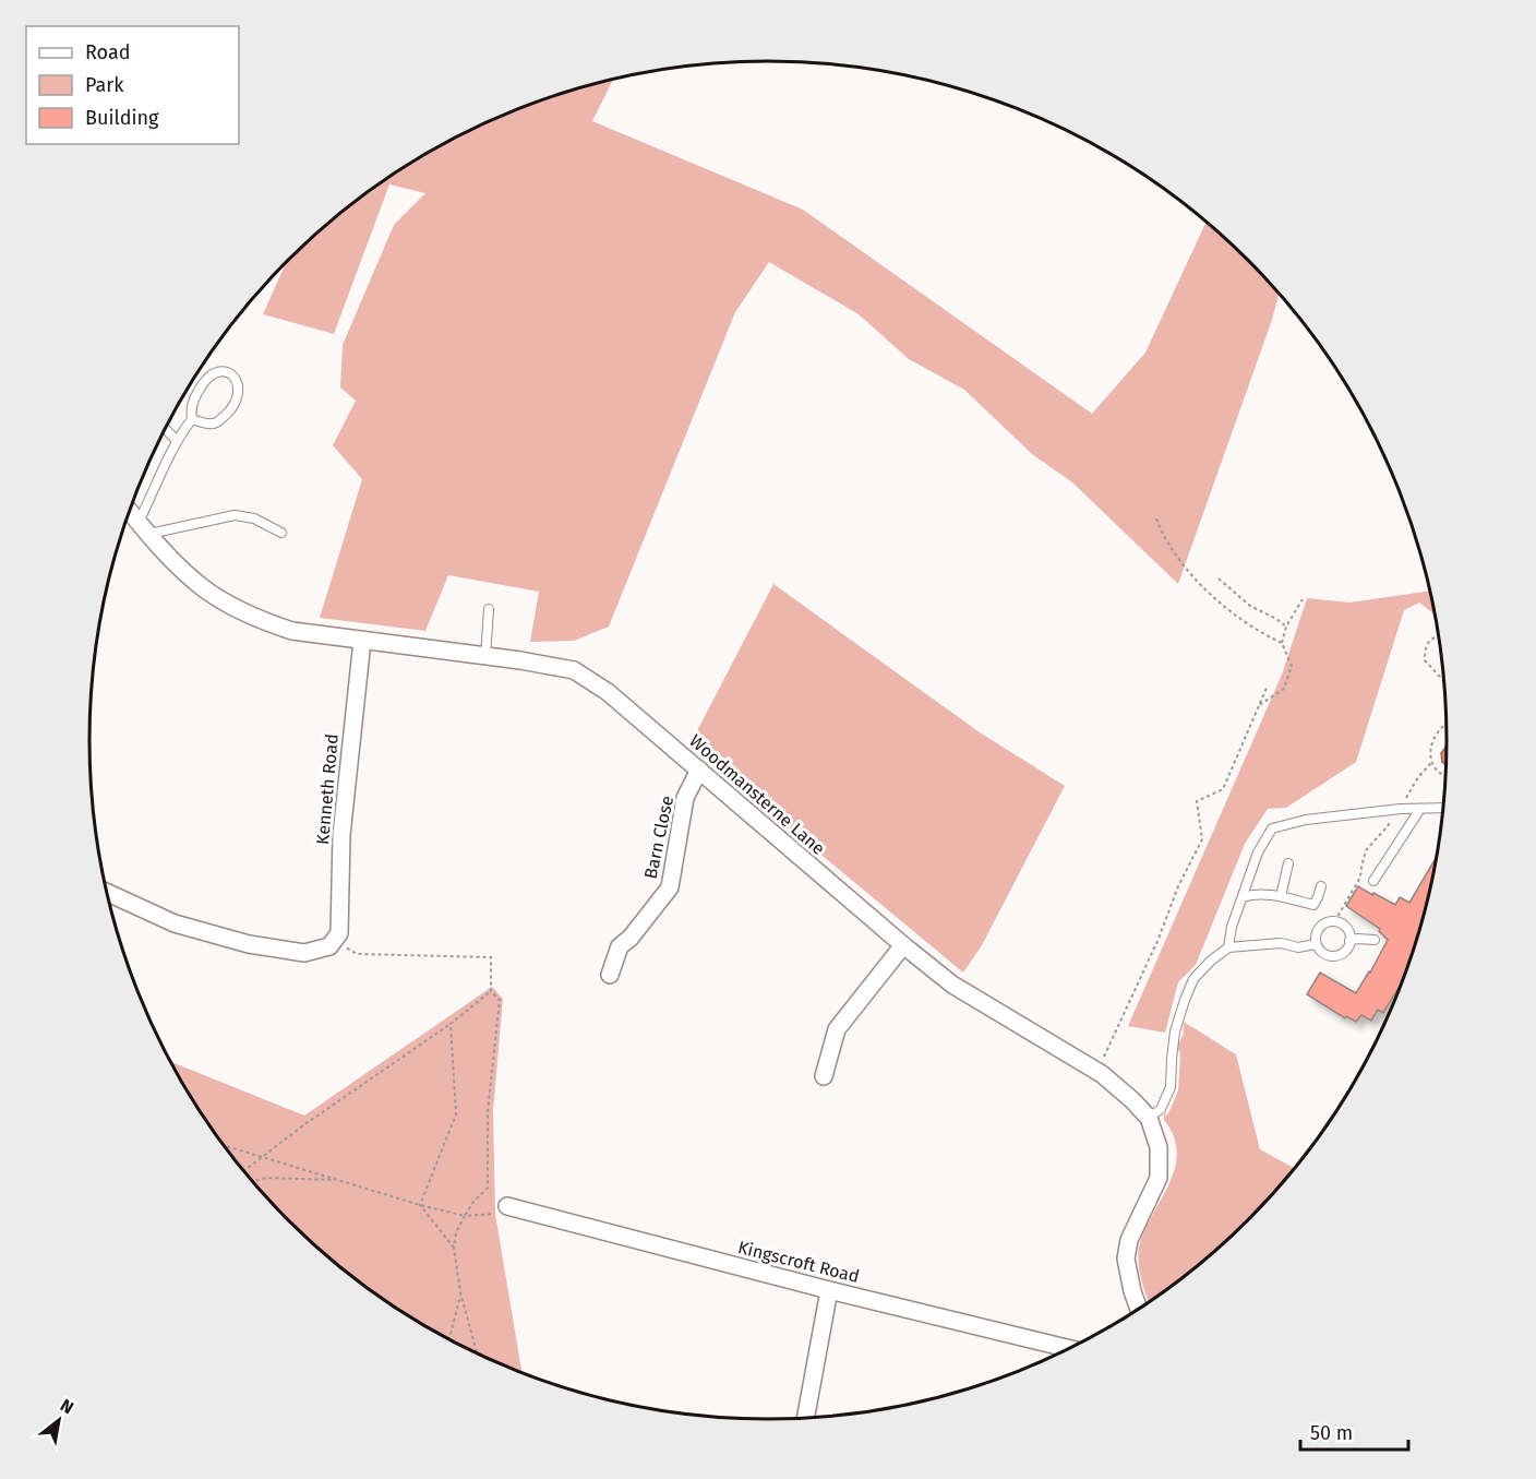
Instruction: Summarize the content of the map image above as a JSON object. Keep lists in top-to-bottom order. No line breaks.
{"streets":{"street":["Kenneth Road","Woodmansterne Lane","Barn Close","Kingscroft Road"]},"crossings":[["Kenneth Road","Woodmansterne Lane"],["Woodmansterne Lane","Barn Close"]],"legend":["Road","Park","Building"],"scale_bar":"50 m","north":"top right"}
